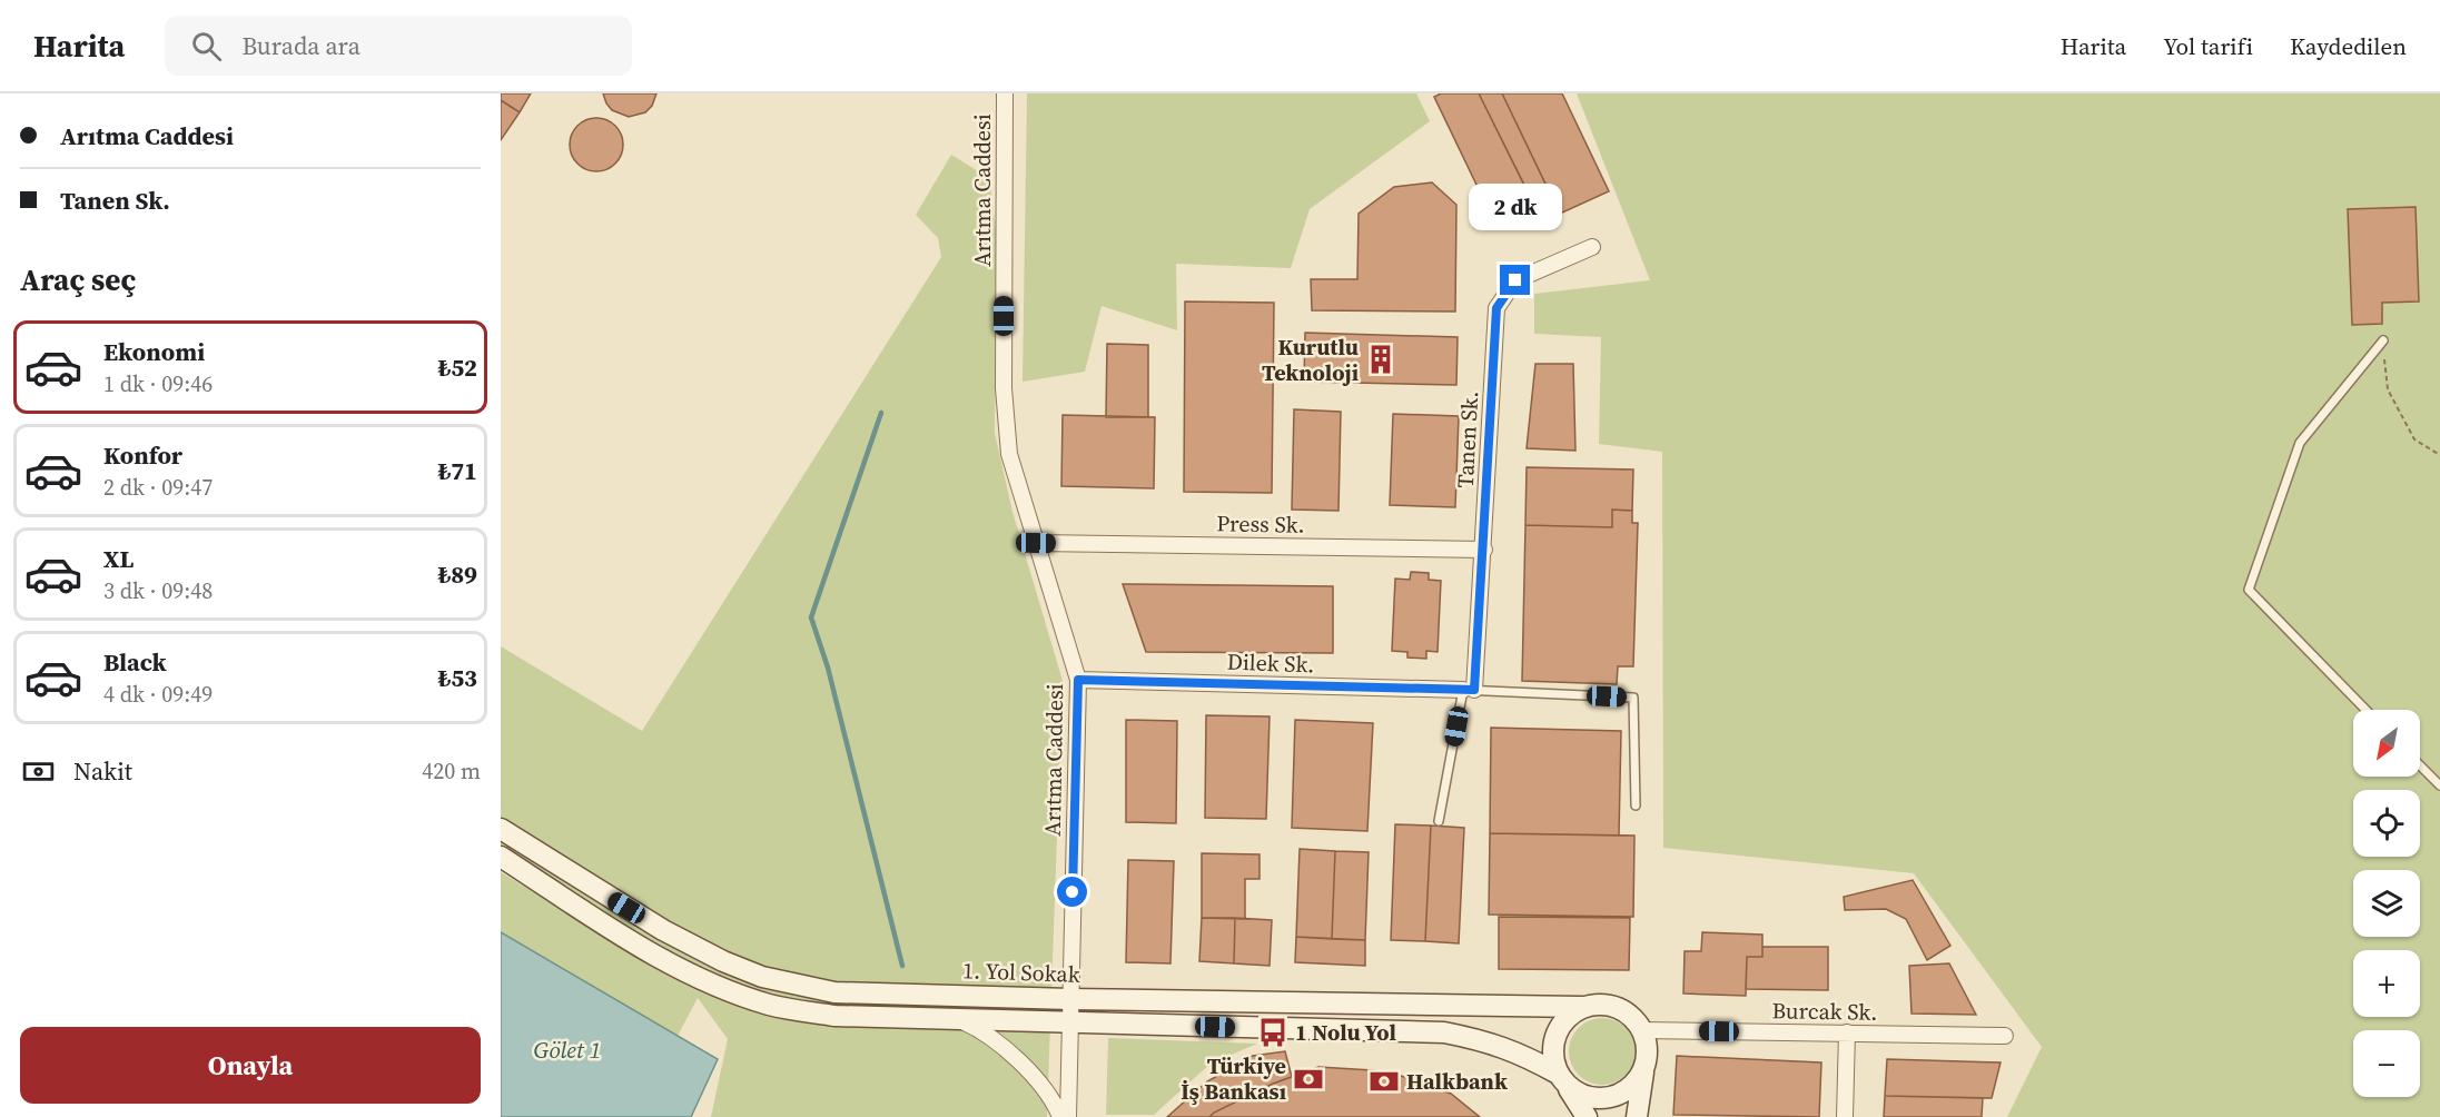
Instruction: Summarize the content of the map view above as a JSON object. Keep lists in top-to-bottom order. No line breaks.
{"streets":{"main road":["1. Yol Sokak"],"street":["Arıtma Caddesi","Tanen Sk.","Press Sk.","Dilek Sk.","Burcak Sk."]},"crossings":[["Arıtma Caddesi","Press Sk."],["Arıtma Caddesi","Dilek Sk."],["Arıtma Caddesi","1. Yol Sokak"],["Tanen Sk.","Press Sk."],["Tanen Sk.","Dilek Sk."],["1. Yol Sokak","Burcak Sk."]],"water":["Gölet 1"],"places":{"building":["Kurutlu Teknoloji"],"bus stop":["1 Nolu Yol"],"bank":["Türkiye İş Bankası","Halkbank"]},"north":"bottom left","page":{"header":"Harita","search":"Burada ara","nav":["Harita","Yol tarifi","Kaydedilen"],"banner":["Arıtma Caddesi","Tanen Sk."],"bubble":"2 dk","heading":"Araç seç","list":[{"name":"Ekonomi","note":"1 dk · 09:46","value":"₺52"},{"name":"Konfor","note":"2 dk · 09:47","value":"₺71"},{"name":"XL","note":"3 dk · 09:48","value":"₺89"},{"name":"Black","note":"4 dk · 09:49","value":"₺53"}],"map_buttons":["+","−"],"pay":["Nakit","420 m"],"buttons":"Onayla"}}
